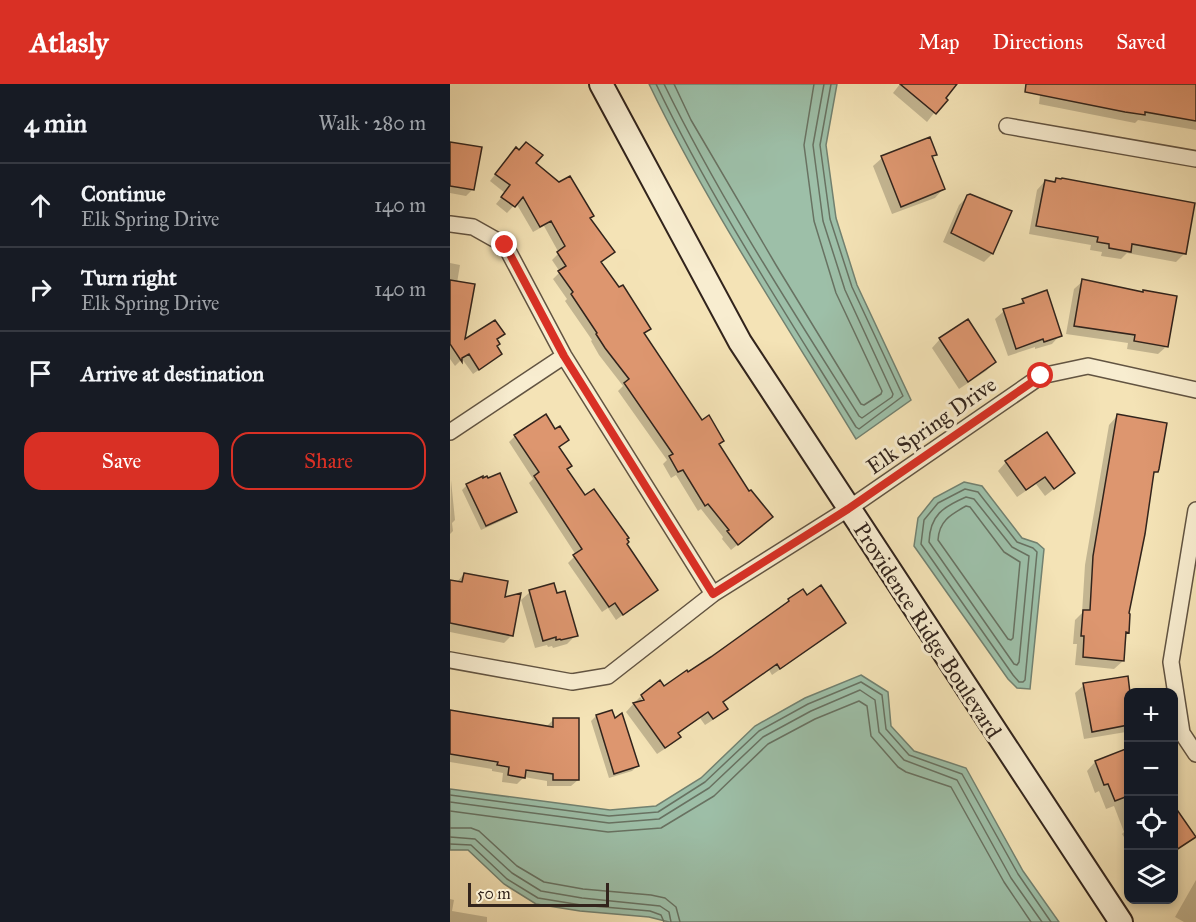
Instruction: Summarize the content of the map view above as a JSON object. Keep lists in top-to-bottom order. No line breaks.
{"streets":{"street":["Elk Spring Drive","Providence Ridge Boulevard"]},"crossings":[["Elk Spring Drive","Providence Ridge Boulevard"]],"scale_bar":"50 m","page":{"header":"Atlasly","nav":["Map","Directions","Saved"],"heading":["4 min","Walk · 280 m"],"list":[["Continue","Elk Spring Drive","140 m"],["Turn right","Elk Spring Drive","140 m"],"Arrive at destination"],"buttons":["Save","Share"],"map_buttons":["+","−"],"scale":"50 m"}}
